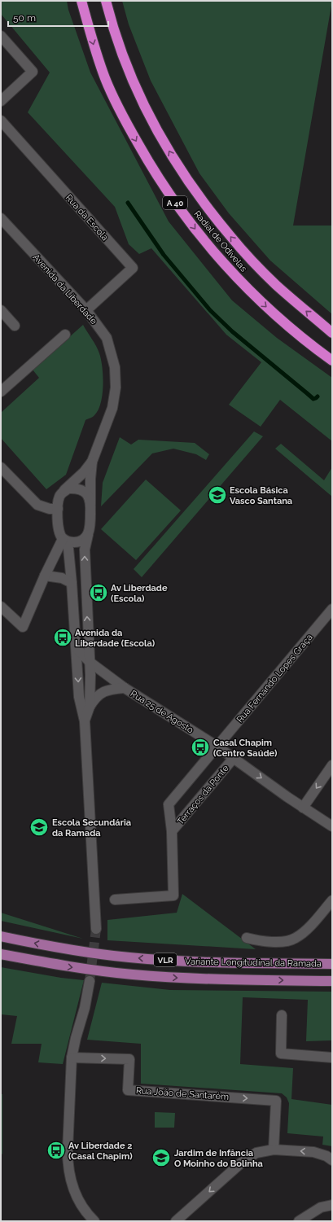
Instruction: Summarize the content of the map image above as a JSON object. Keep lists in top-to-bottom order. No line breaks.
{"streets":{"highway":["A 40","Radial de Odivelas"],"main road":["VLR","Variante Longitudinal da Ramada"],"street":["Rua da Escola","Avenida da Liberdade","Rua Fernando Lopes Graça","Rua 25 de Agosto","Terraços da Ponte","Rua João de Santarém"]},"crossings":[["Rua da Escola","Avenida da Liberdade"],["Rua Fernando Lopes Graça","Rua 25 de Agosto"],["Rua Fernando Lopes Graça","Terraços da Ponte"],["Rua 25 de Agosto","Terraços da Ponte"]],"places":{"school or university":["Escola Básica Vasco Santana","Escola Secundária da Ramada","Jardim de Infância O Moinho do Bolinha"],"bus stop":["Av Liberdade (Escola)","Avenida da Liberdade (Escola)","Casal Chapim (Centro Saúde)","Av Liberdade 2 (Casal Chapim)"]},"scale_bar":"50 m"}
